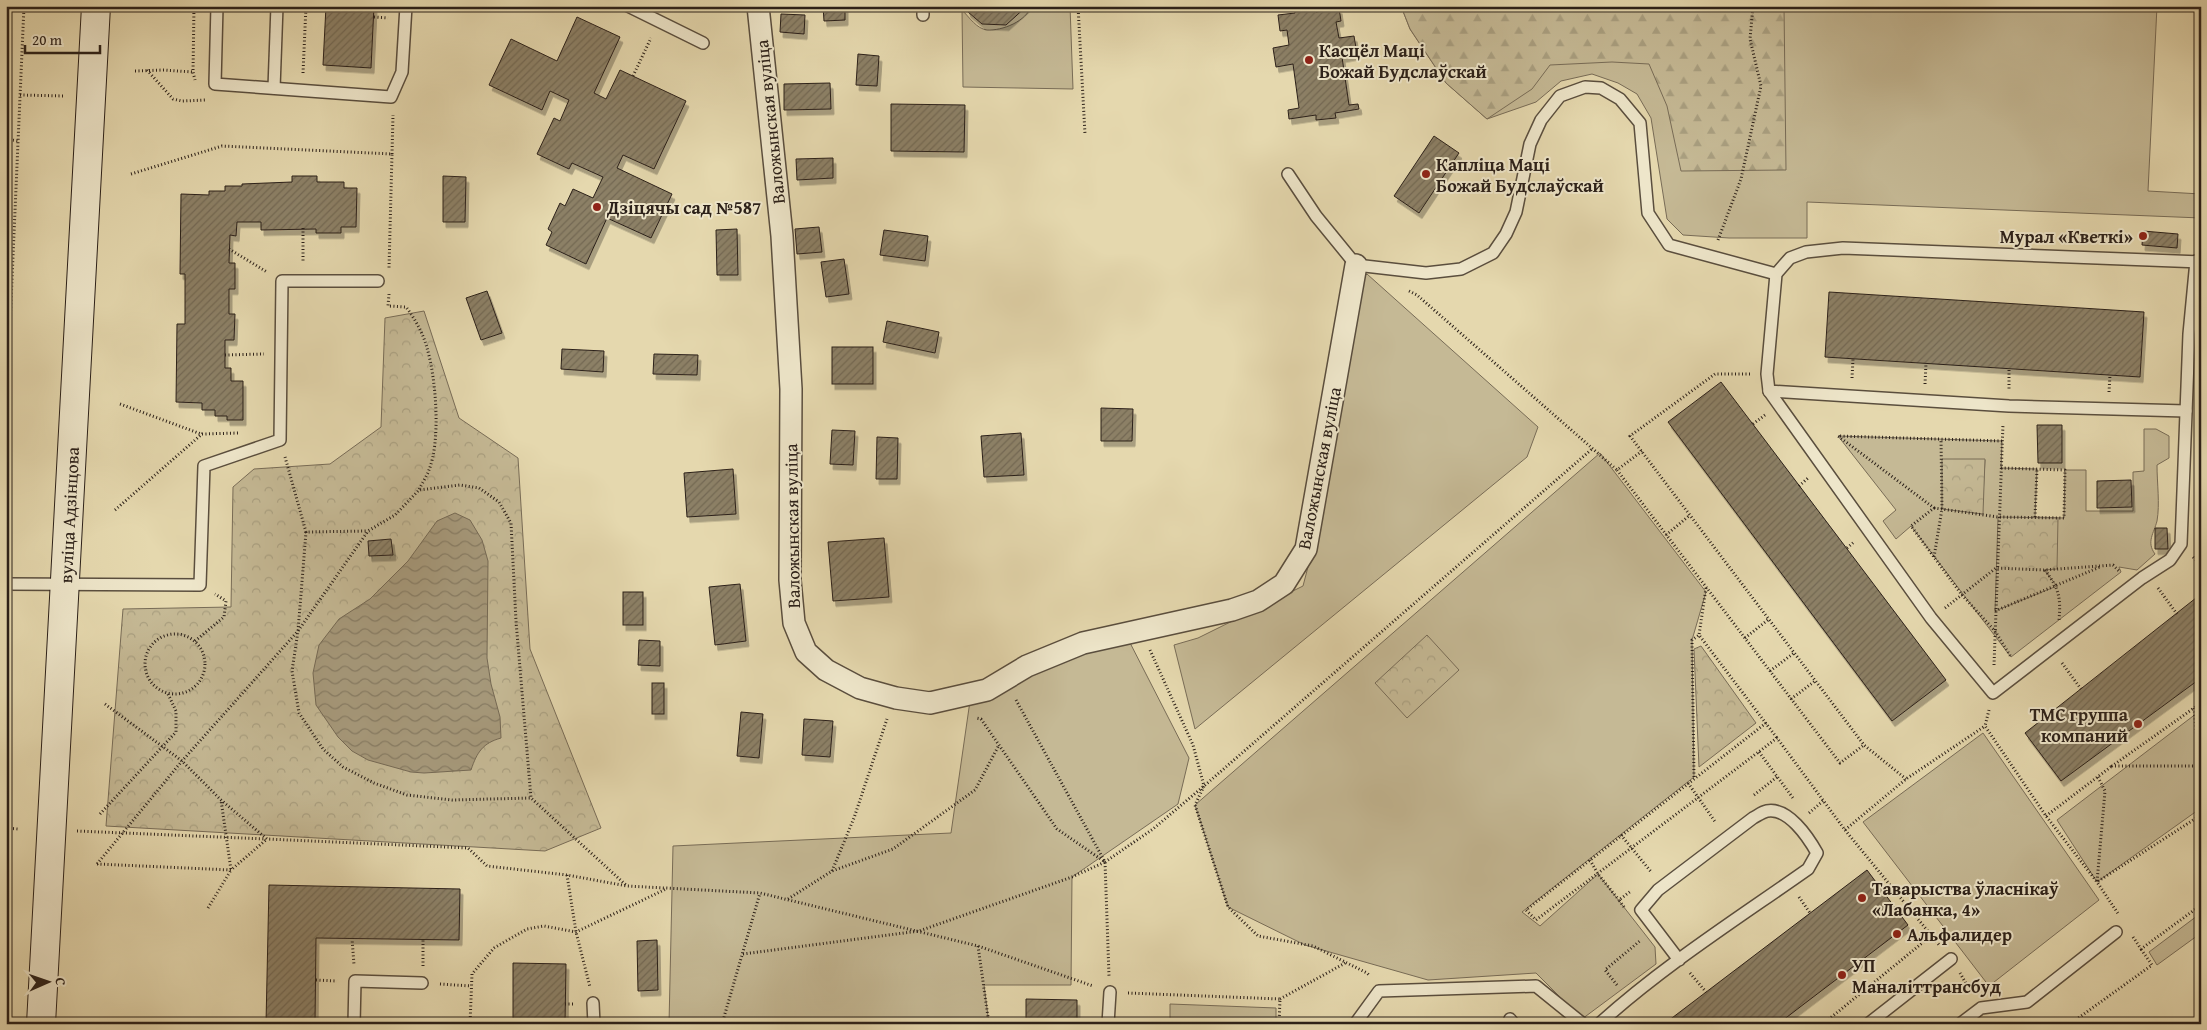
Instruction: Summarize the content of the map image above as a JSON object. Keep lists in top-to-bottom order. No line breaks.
{"streets":{"main road":["вуліца Адзінцова"],"street":["Валожынская вуліца"]},"places":["Касцёл Маці Божай Будслаўскай","Капліца Маці Божай Будслаўскай","Дзіцячы сад №587","Мурал «Кветкі»","ТМС группа компаний","Таварыства ўласнікаў «Лабанка, 4»","Альфалидер","УП Маналіттрансбуд"],"scale_bar":"20 m","north":"right"}
